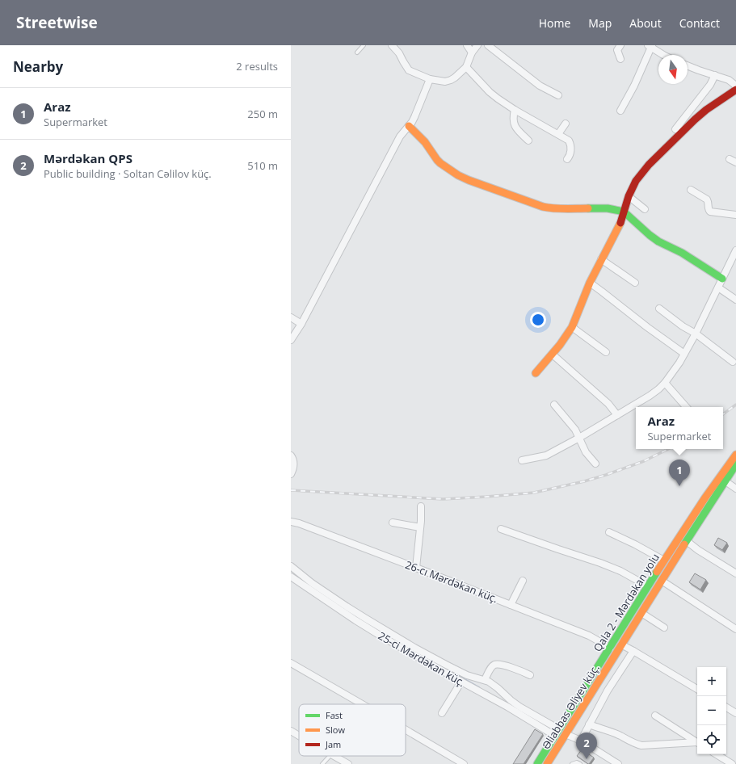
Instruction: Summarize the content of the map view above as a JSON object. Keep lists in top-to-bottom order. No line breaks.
{"streets":{"main road":["Qala 2 - Mərdəkan yolu","Əliabbas Əliyev küç."],"street":["26-cı Mərdəkan küç.","25-ci Mərdəkan küç."]},"crossings":[["26-cı Mərdəkan küç.","Qala 2 - Mərdəkan yolu"],["Qala 2 - Mərdəkan yolu","25-ci Mərdəkan küç."]],"legend":["Fast","Slow","Jam"],"north":"bottom","page":{"header":"Streetwise","nav":["Home","Map","About","Contact"],"heading":["Nearby","2 results"],"list":[{"mark":"1","name":"Araz","note":"Supermarket","value":"250 m"},{"mark":"2","name":"Mərdəkan QPS","note":"Public building · Soltan Cəlilov küç.","value":"510 m"}],"popup":["Araz","Supermarket"],"pins":["1","2"],"map_buttons":["+","−"]}}
